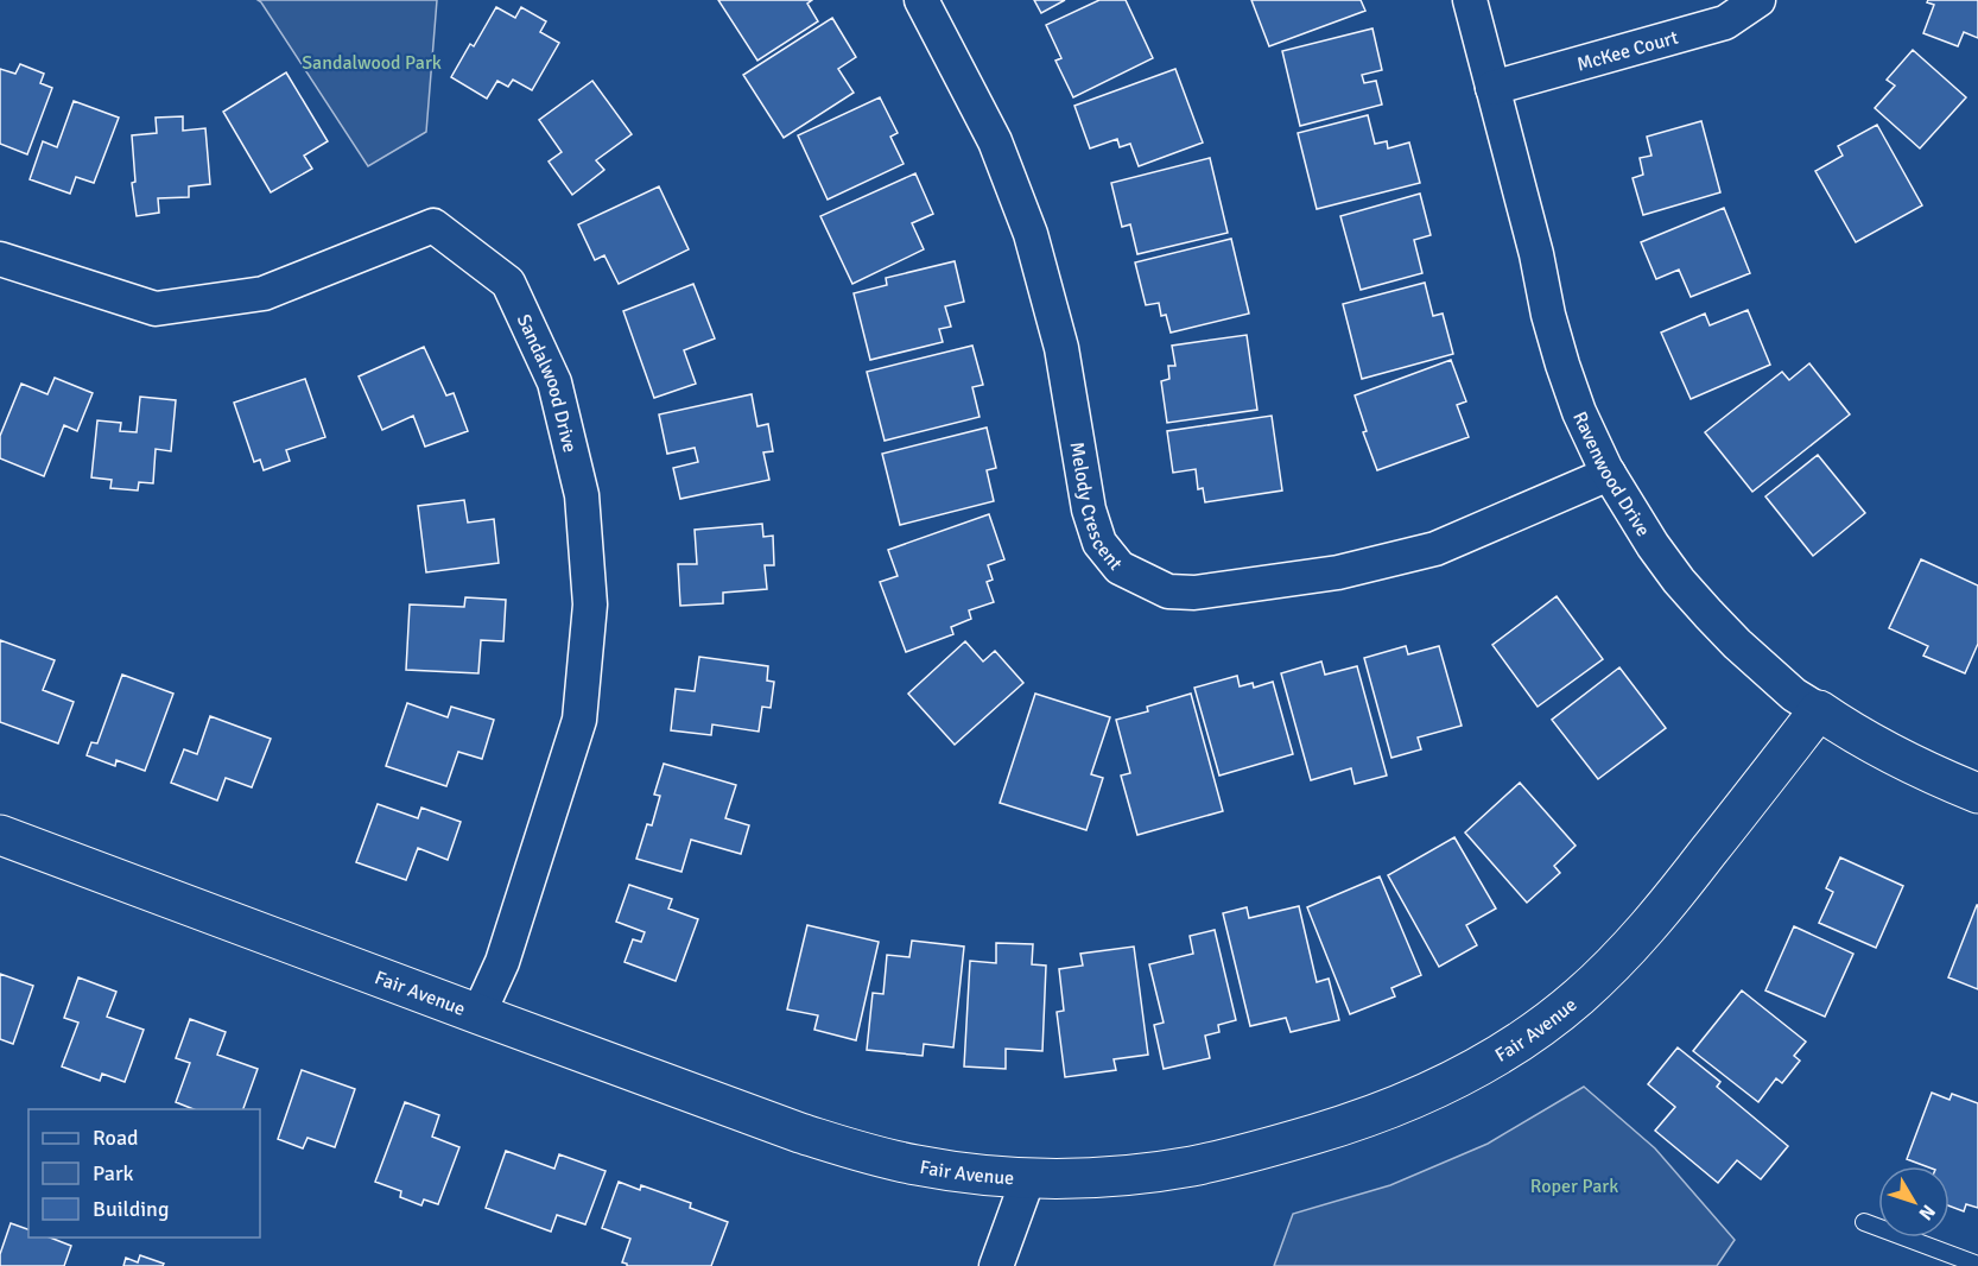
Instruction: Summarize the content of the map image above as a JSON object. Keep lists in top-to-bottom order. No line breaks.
{"streets":{"street":["McKee Court","Sandalwood Drive","Ravenwood Drive","Melody Crescent","Fair Avenue"]},"crossings":[["McKee Court","Ravenwood Drive"],["Sandalwood Drive","Fair Avenue"],["Ravenwood Drive","Melody Crescent"],["Ravenwood Drive","Fair Avenue"]],"parks":["Sandalwood Park","Roper Park"],"legend":["Road","Park","Building"],"north":"bottom right"}
